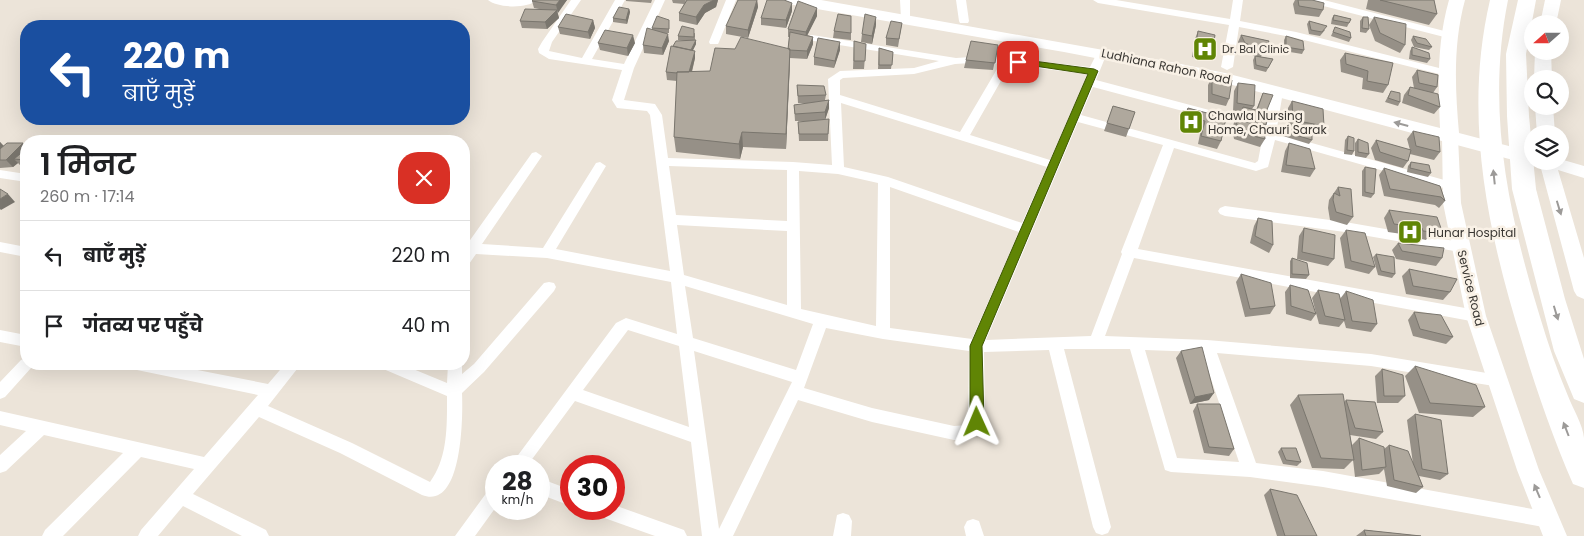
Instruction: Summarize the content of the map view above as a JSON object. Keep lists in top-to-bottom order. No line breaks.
{"streets":{"main road":["Ludhiana Rahon Road","Service Road"]},"crossings":[["Ludhiana Rahon Road","Service Road"]],"places":{"hospital":["Dr. Bal Clinic","Chawla Nursing Home, Chauri Sarak","Hunar Hospital"]},"north":"left","page":{"turn":["220 m","बाएँ मुड़ें"],"heading":["1 मिनट","260 m · 17:14"],"list":[{"name":"बाएँ मुड़ें","value":"220 m"},{"name":"गंतव्य पर पहुँचे","value":"40 m"}],"speed":"28 km/h","limit":"30"}}
